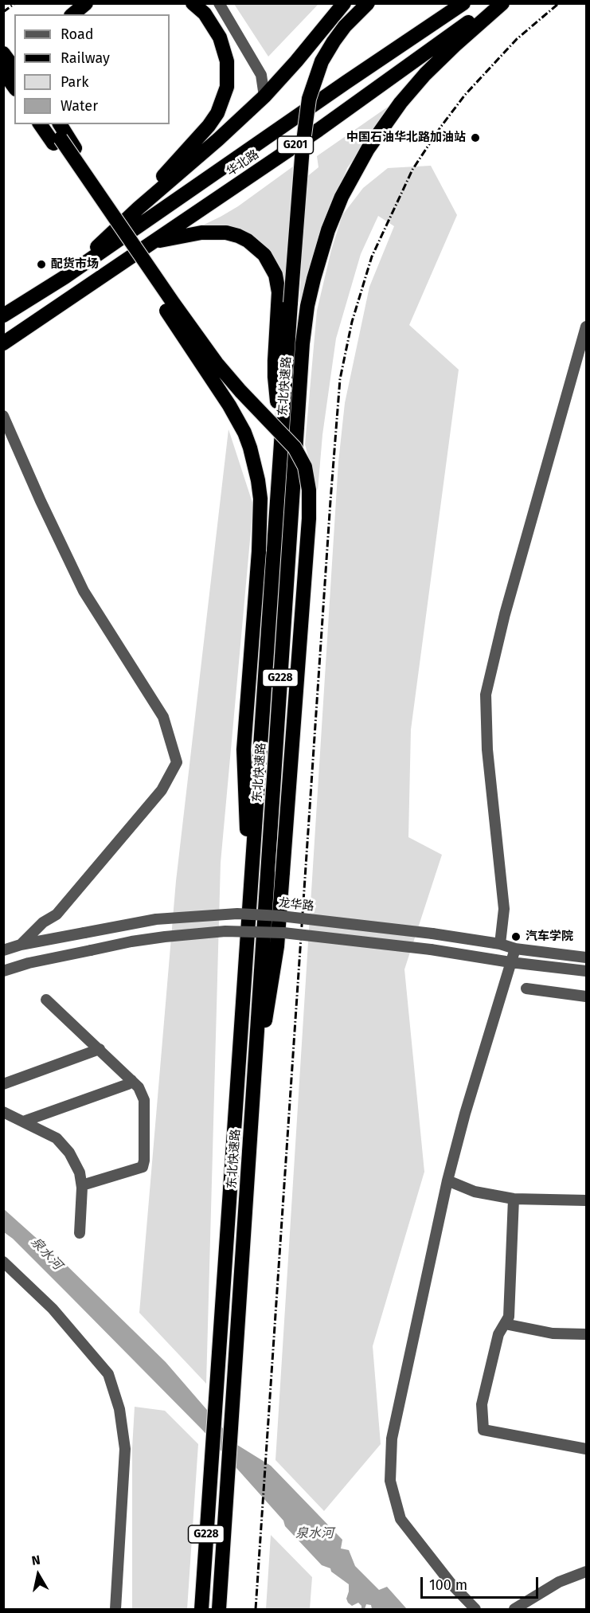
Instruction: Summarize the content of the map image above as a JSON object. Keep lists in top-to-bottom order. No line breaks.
{"streets":{"highway":["G201","华北路","东北快速路","G228"],"street":["龙华路"]},"water":["泉水河"],"places":["中国石油华北路加油站","配货市场","汽车学院"],"legend":["Road","Railway","Park","Water"],"scale_bar":"100 m","north":"top"}
